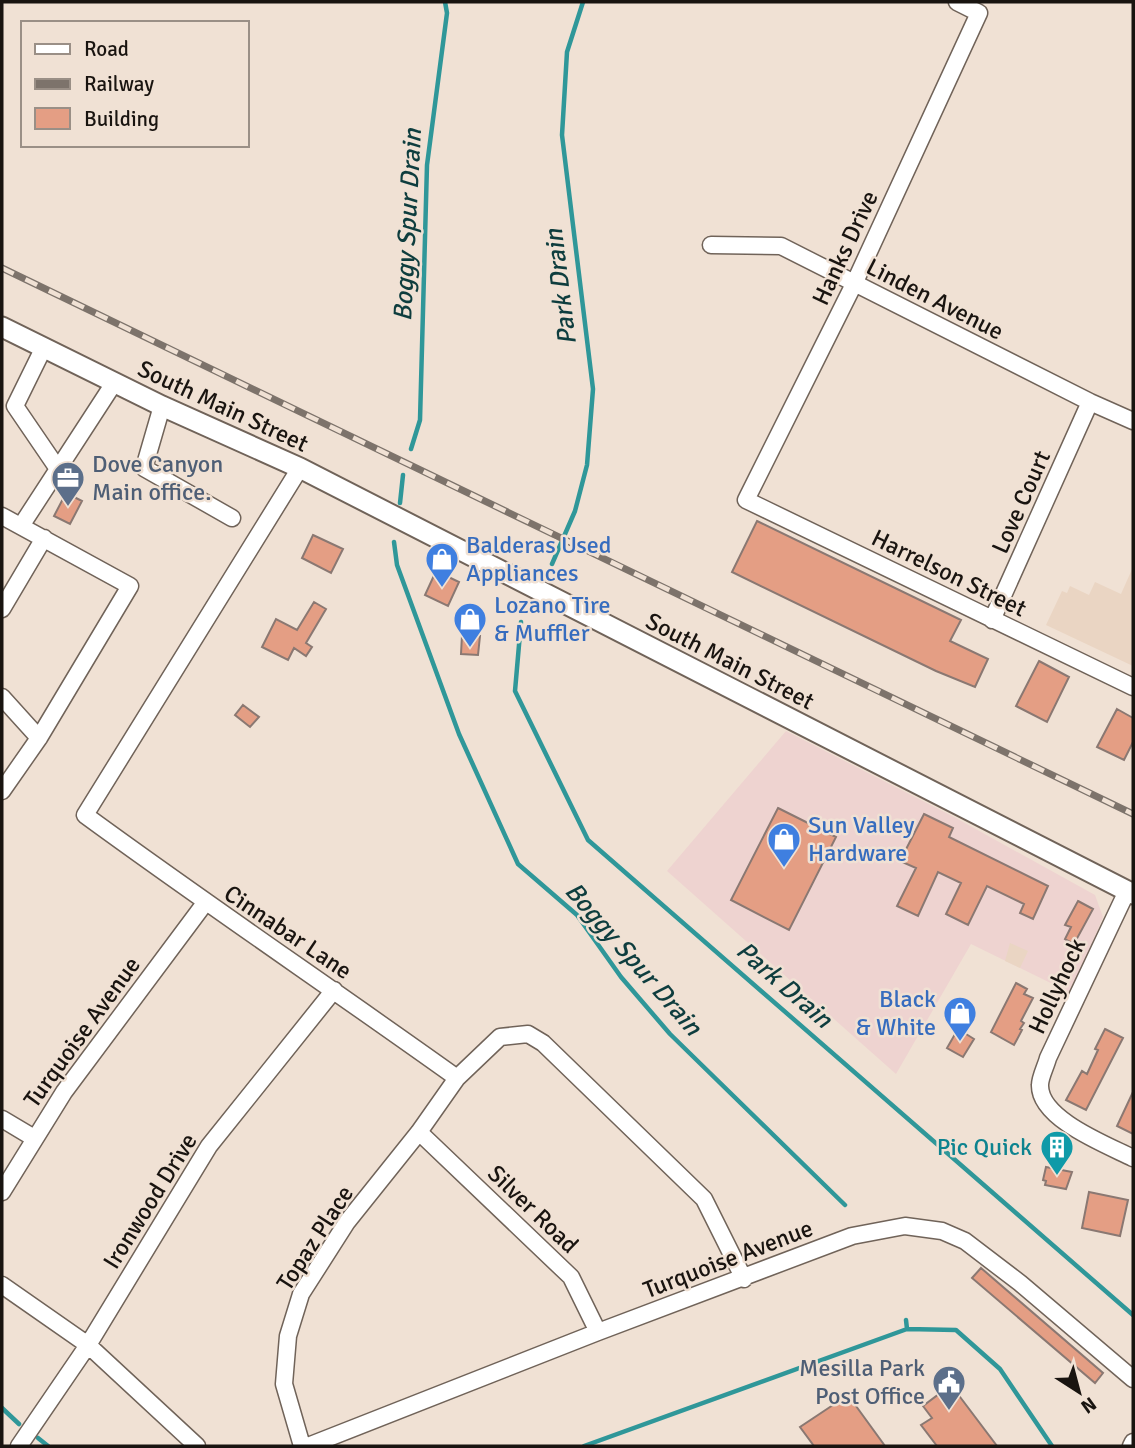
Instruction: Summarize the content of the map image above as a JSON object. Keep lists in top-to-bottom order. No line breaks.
{"streets":{"main road":["South Main Street"],"street":["Hanks Drive","Linden Avenue","Love Court","Harrelson Street","Cinnabar Lane","Hollyhock","Turquoise Avenue","Ironwood Drive","Silver Road","Topaz Place"]},"crossings":[["Hanks Drive","Linden Avenue"],["Hanks Drive","Harrelson Street"],["Linden Avenue","Love Court"],["South Main Street","Cinnabar Lane"],["South Main Street","Hollyhock"],["Love Court","Harrelson Street"],["Cinnabar Lane","Turquoise Avenue"],["Cinnabar Lane","Ironwood Drive"],["Cinnabar Lane","Topaz Place"],["Turquoise Avenue","Silver Road"],["Silver Road","Topaz Place"]],"water":["Boggy Spur Drain","Park Drain"],"places":{"office":["Dove Canyon Main office."],"shop":["Balderas Used Appliances","Lozano Tire & Muffler","Sun Valley Hardware","Black & White"],"building":["Pic Quick"],"public building":["Mesilla Park Post Office"]},"legend":["Road","Railway","Building"],"north":"bottom right"}
